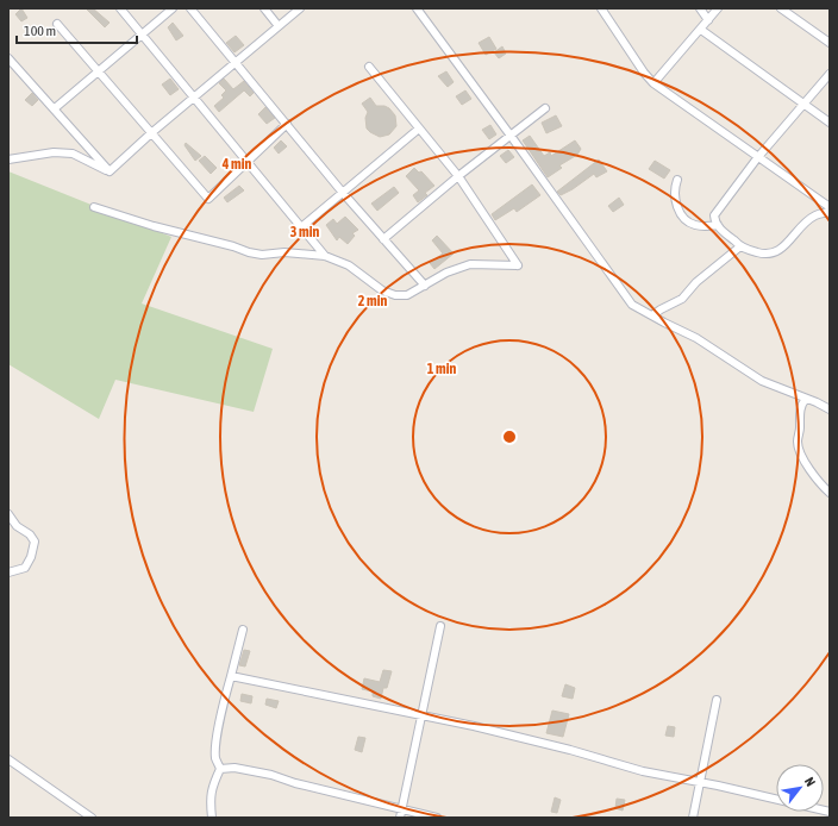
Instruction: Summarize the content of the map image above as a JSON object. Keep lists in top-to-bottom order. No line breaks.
{"scale_bar":"100 m","north":"top right","rings":["4 min","3 min","2 min","1 min"]}
